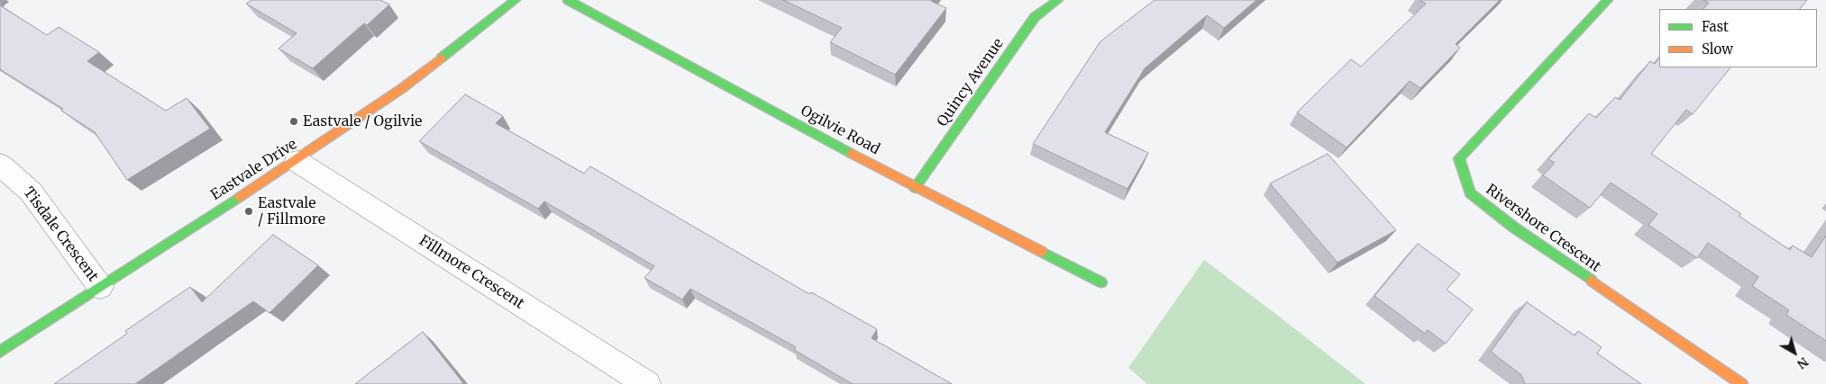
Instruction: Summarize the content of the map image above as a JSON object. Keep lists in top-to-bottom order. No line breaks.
{"streets":{"street":["Quincy Avenue","Ogilvie Road","Eastvale Drive","Rivershore Crescent","Tisdale Crescent","Fillmore Crescent"]},"crossings":[["Quincy Avenue","Ogilvie Road"],["Eastvale Drive","Tisdale Crescent"],["Eastvale Drive","Fillmore Crescent"]],"places":["Eastvale / Ogilvie","Eastvale / Fillmore"],"legend":["Fast","Slow"],"north":"bottom right"}
